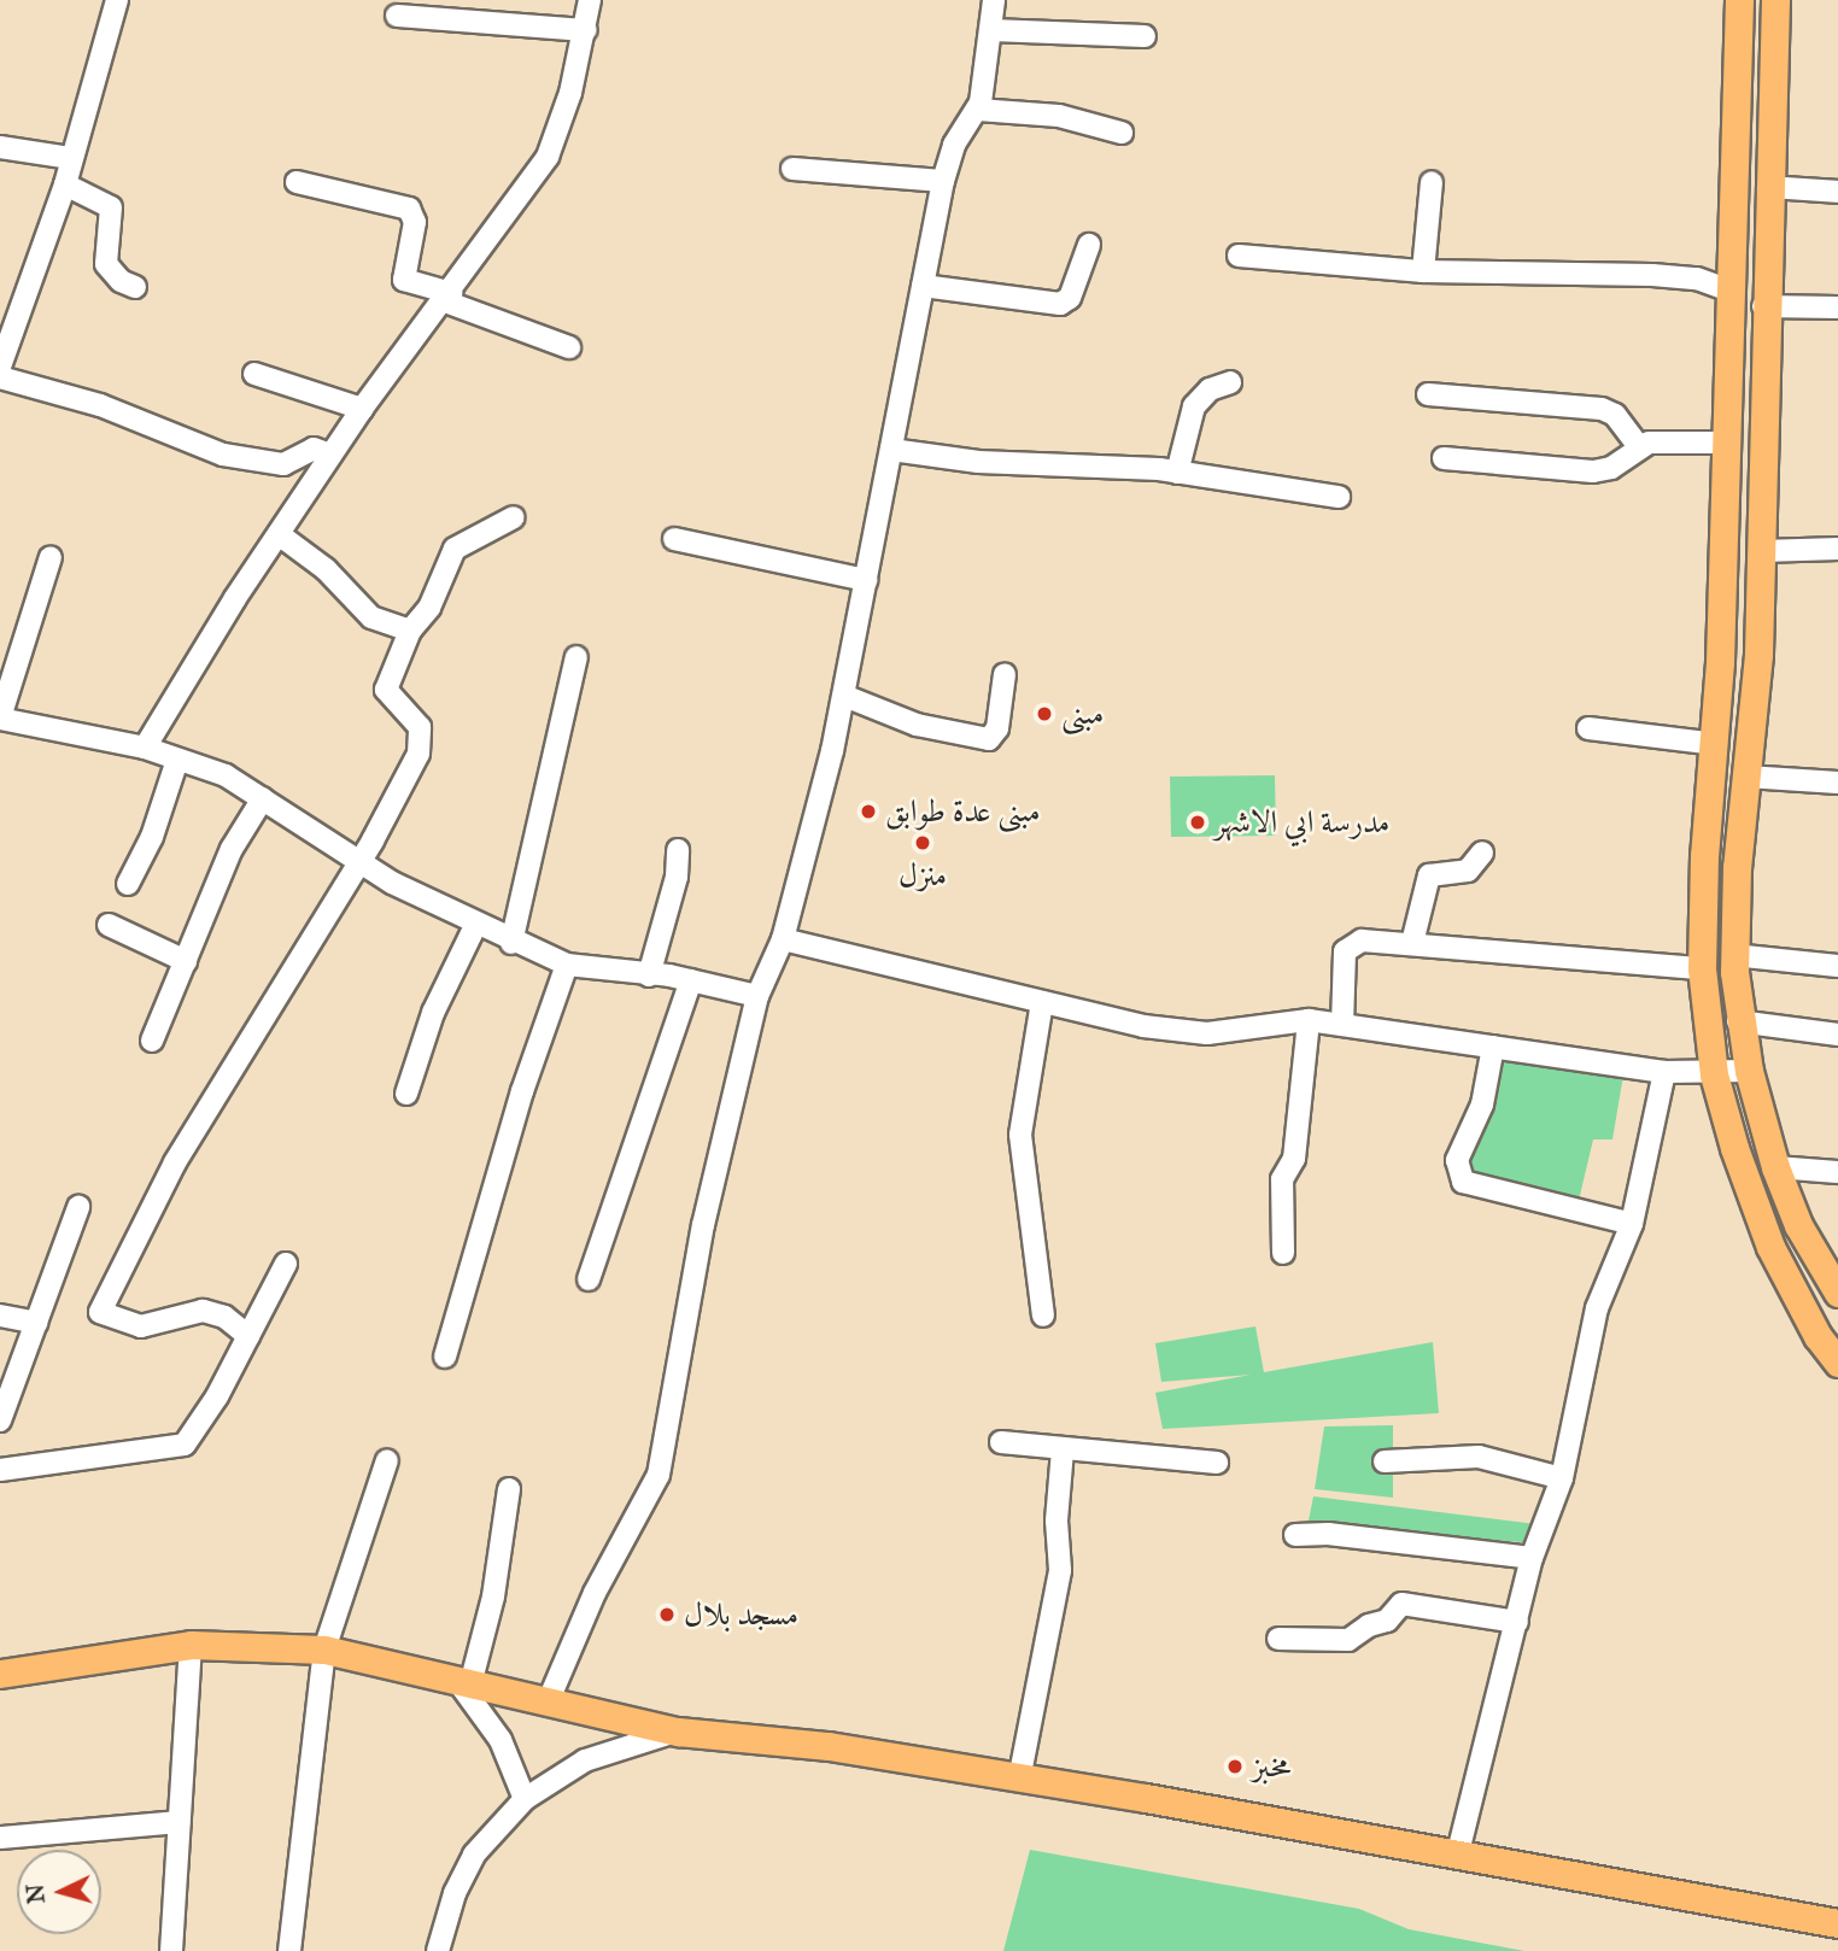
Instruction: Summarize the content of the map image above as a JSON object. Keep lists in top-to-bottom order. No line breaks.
{"places":["مبنى","مبنى عدة طوابق","مدرسة ابي الاشهر","منزل","مسجد بلال","مخبز"],"north":"left"}
